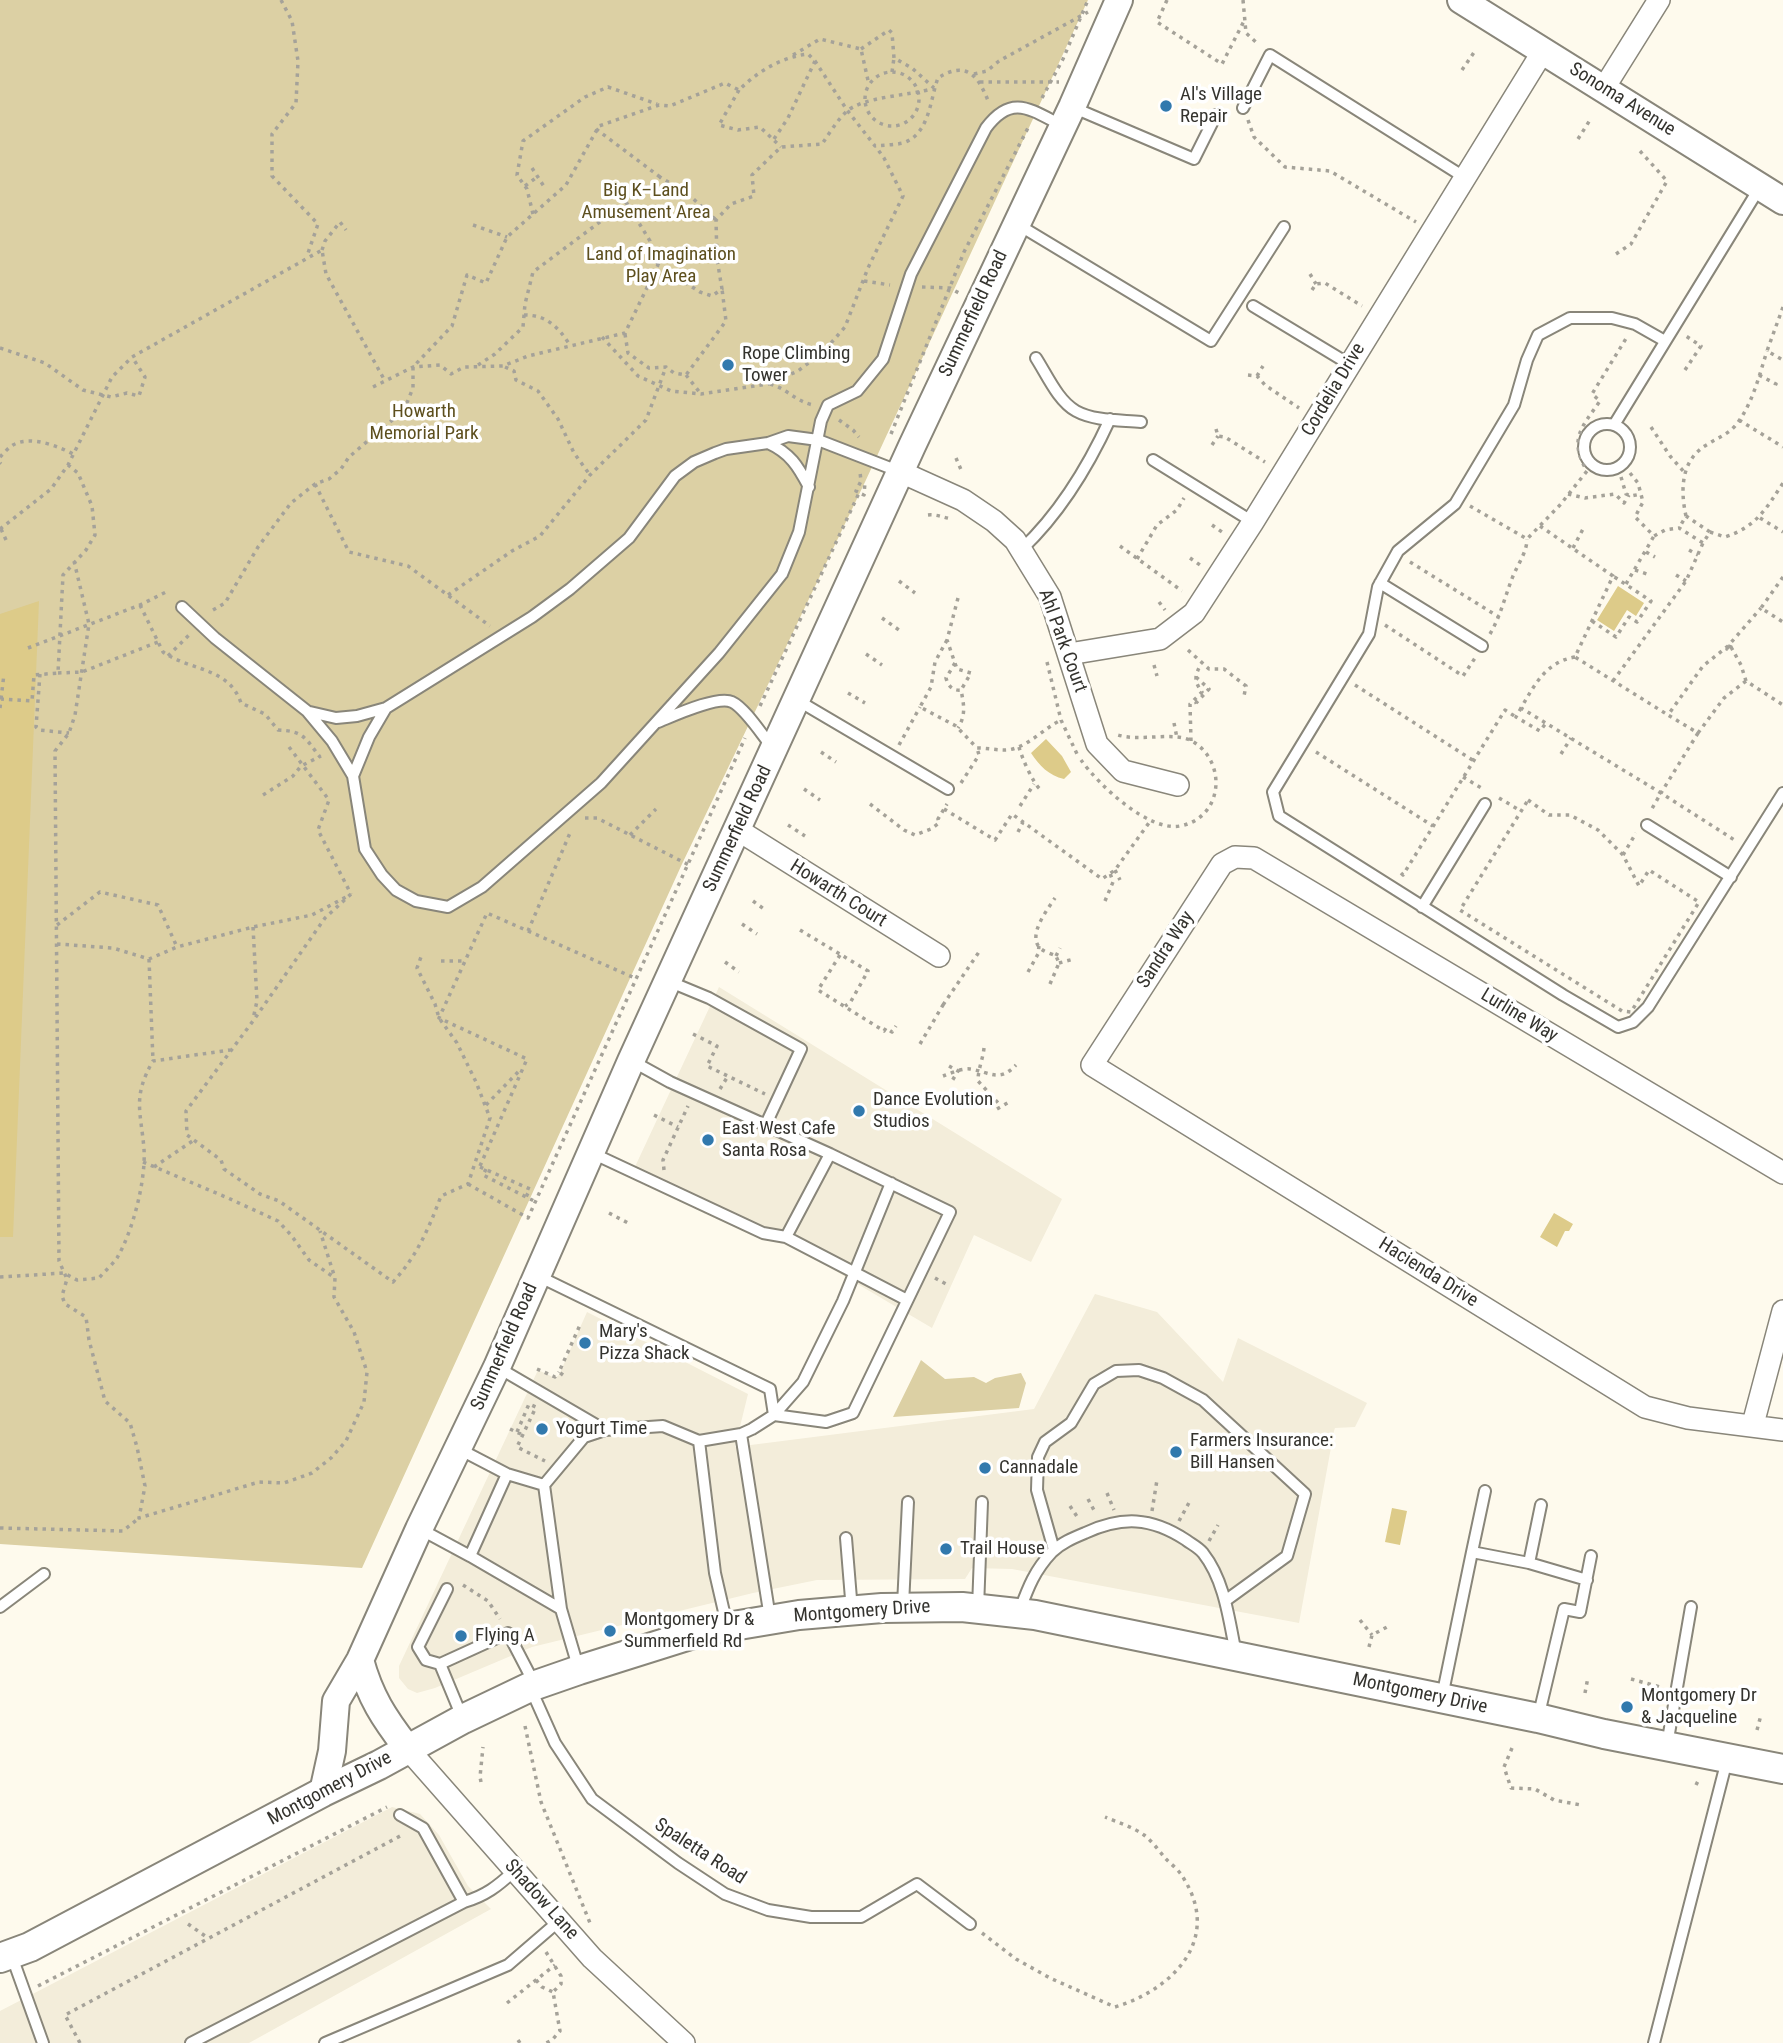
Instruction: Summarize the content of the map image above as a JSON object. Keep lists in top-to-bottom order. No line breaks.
{"streets":{"main road":["Montgomery Drive"],"street":["Sonoma Avenue","Summerfield Road","Cordelia Drive","Ahl Park Court","Howarth Court","Sandra Way","Lurline Way","Hacienda Drive","Shadow Lane"],"lane":["Spaletta Road"]},"crossings":[["Sonoma Avenue","Cordelia Drive"],["Summerfield Road","Ahl Park Court"],["Summerfield Road","Howarth Court"],["Summerfield Road","Montgomery Drive"],["Cordelia Drive","Ahl Park Court"],["Sandra Way","Lurline Way"],["Sandra Way","Hacienda Drive"],["Montgomery Drive","Spaletta Road"],["Montgomery Drive","Shadow Lane"]],"parks":["Big K–Land Amusement Area","Land of Imagination Play Area","Howarth Memorial Park"],"places":["Al's Village Repair","Rope Climbing Tower","Dance Evolution Studios","East West Cafe Santa Rosa","Mary's Pizza Shack","Yogurt Time","Farmers Insurance: Bill Hansen","Cannadale","Trail House","Montgomery Dr & Summerfield Rd","Flying A","Montgomery Dr & Jacqueline"]}
